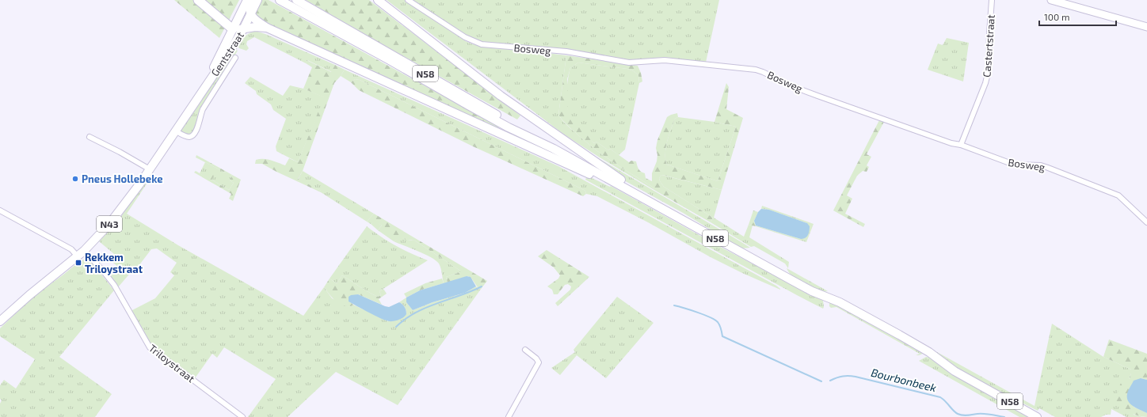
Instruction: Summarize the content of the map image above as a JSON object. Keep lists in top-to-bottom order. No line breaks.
{"streets":{"main road":["Gentstraat","N58","N43"],"street":["Castertstraat","Bosweg","Triloystraat"]},"crossings":[["Castertstraat","Bosweg"],["Gentstraat","N58"],["Gentstraat","N43"],["N58","N43"],["N43","Triloystraat"]],"water":["Bourbonbeek"],"places":{"other":["Pneus Hollebeke"],"transit":["Rekkem Triloystraat"]},"scale_bar":"100 m"}
